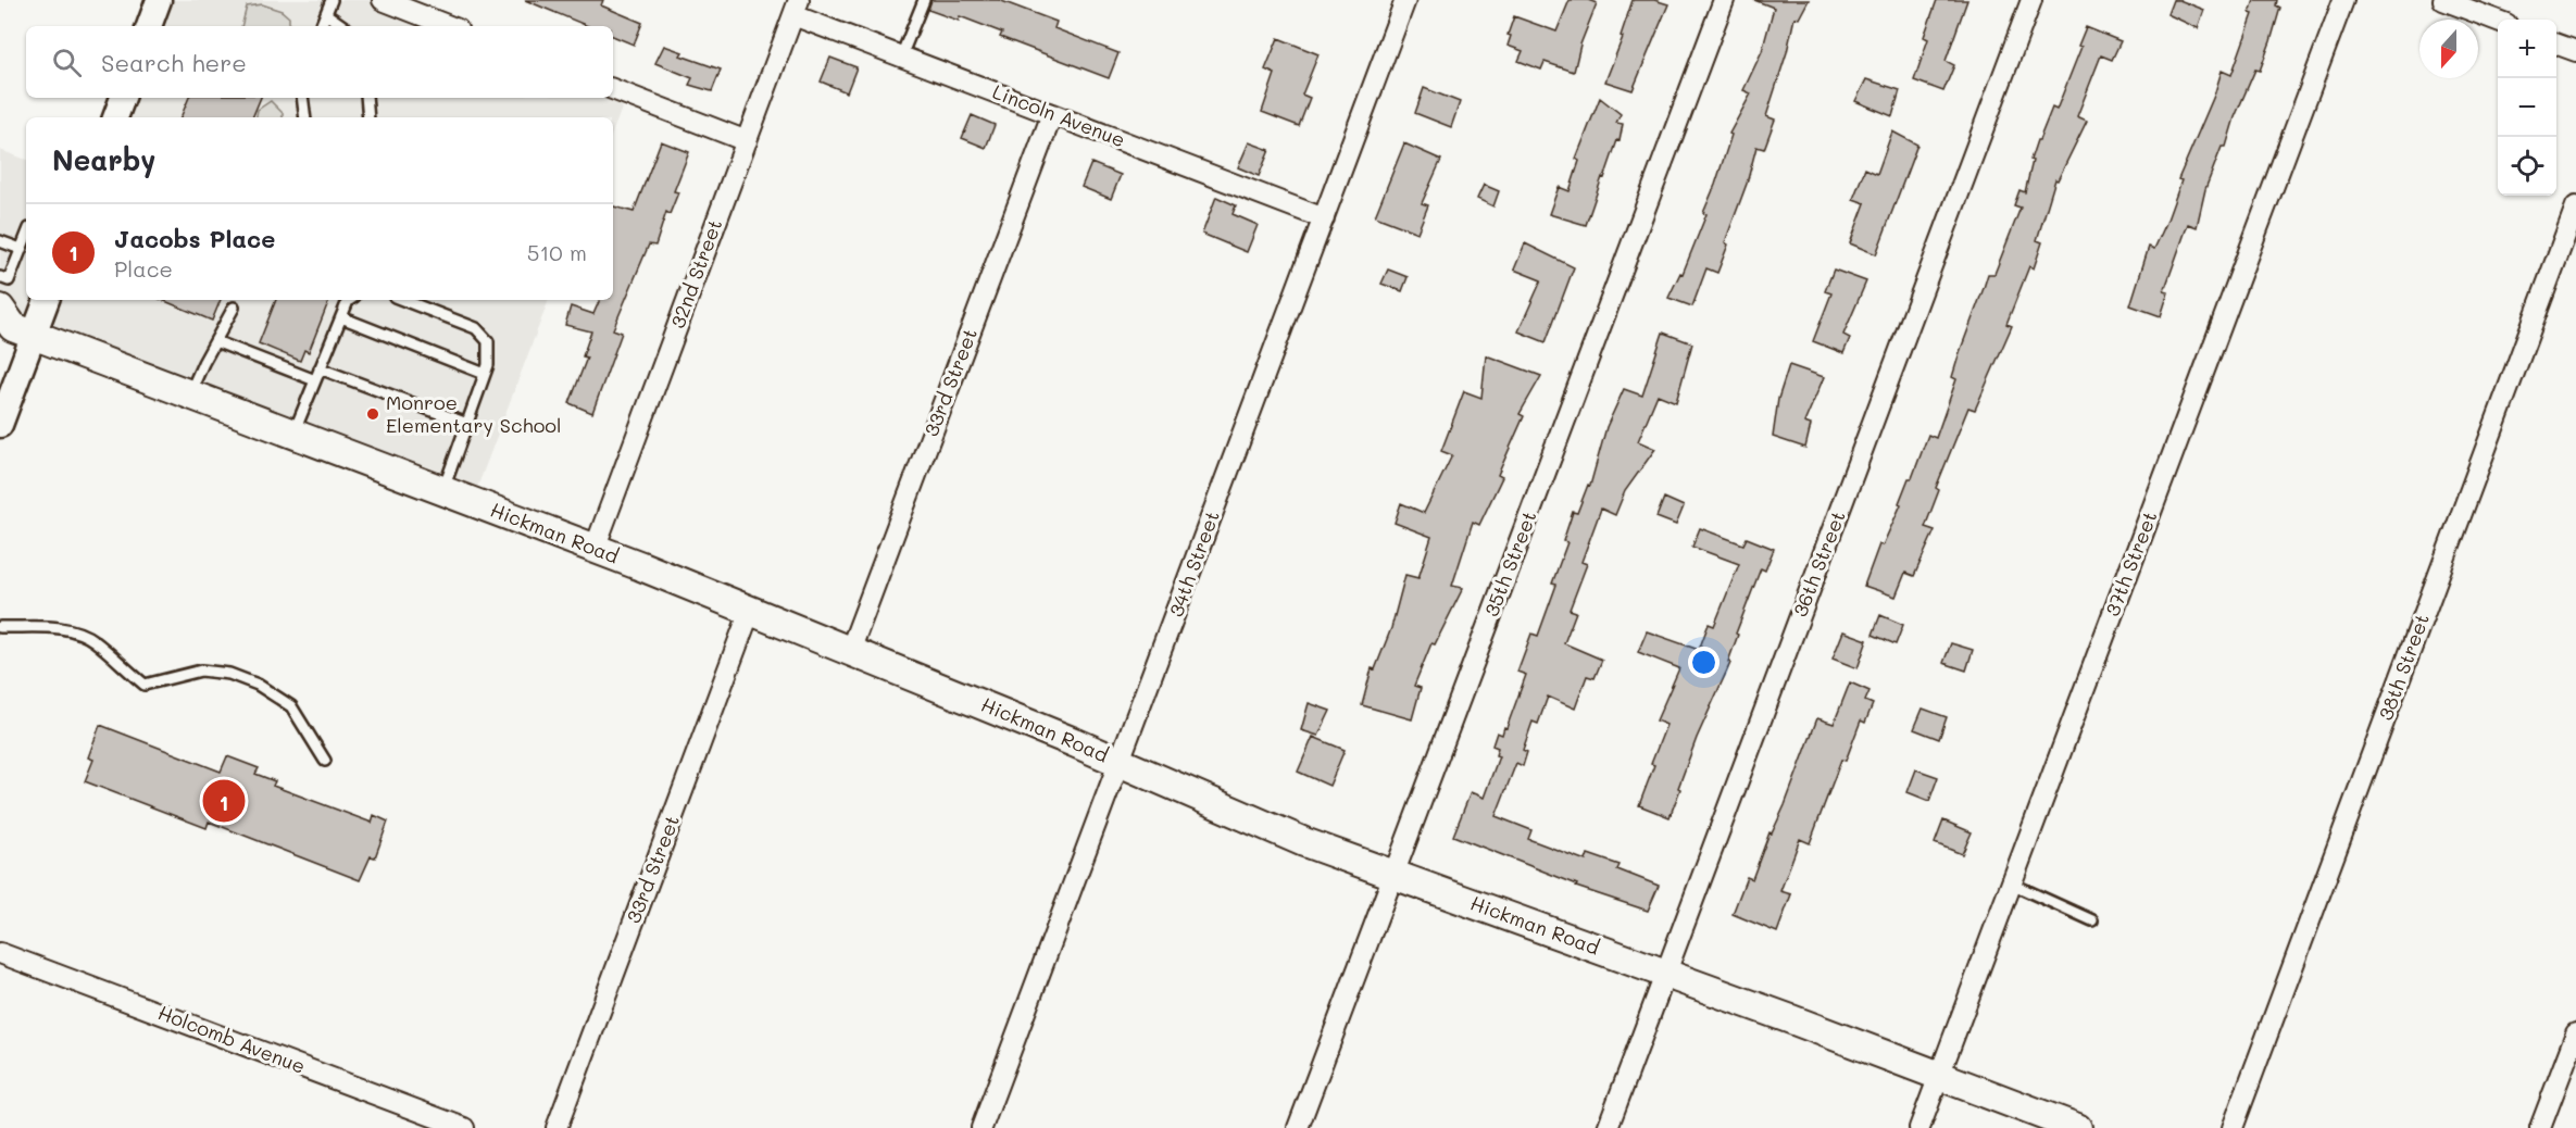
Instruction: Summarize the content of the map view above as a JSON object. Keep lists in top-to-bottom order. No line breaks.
{"streets":{"main road":["Hickman Road"],"street":["Lincoln Avenue","32nd Street","33rd Street","34th Street","35th Street","36th Street","37th Street","38th Street","Holcomb Avenue"]},"crossings":[["Lincoln Avenue","32nd Street"],["Lincoln Avenue","33rd Street"],["Lincoln Avenue","34th Street"],["32nd Street","Hickman Road"],["33rd Street","Hickman Road"],["Hickman Road","34th Street"],["Hickman Road","35th Street"],["Hickman Road","36th Street"],["Hickman Road","37th Street"]],"places":["Monroe Elementary School"],"north":"bottom","page":{"map_buttons":["+","−"],"search":"Search here","heading":"Nearby","list":[{"mark":"1","name":"Jacobs Place","note":"Place","value":"510 m"}],"pins":"1"}}
